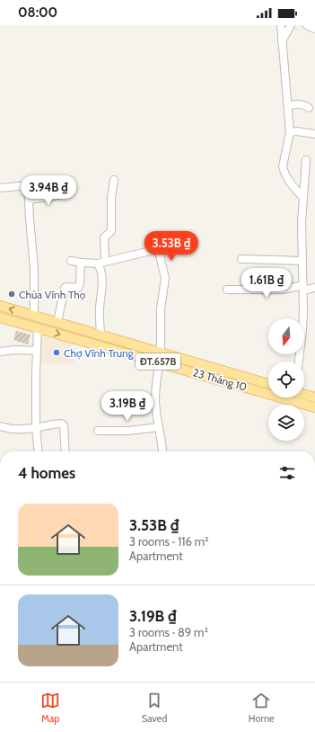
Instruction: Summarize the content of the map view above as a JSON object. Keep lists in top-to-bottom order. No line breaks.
{"streets":{"main road":["ĐT.657B","23 Tháng 10"]},"places":["Chùa Vĩnh Thọ","Chợ Vĩnh Trung"],"north":"bottom","page":{"status":"08:00","price":["3.94B ₫","3.53B ₫","1.61B ₫","3.19B ₫"],"heading":"4 homes","list":[{"name":"3.53B ₫","note":"3 rooms · 116 m² · Apartment"},{"name":"3.19B ₫","note":"3 rooms · 89 m² · Apartment"}],"tabs":["Map","Saved","Home"]}}
